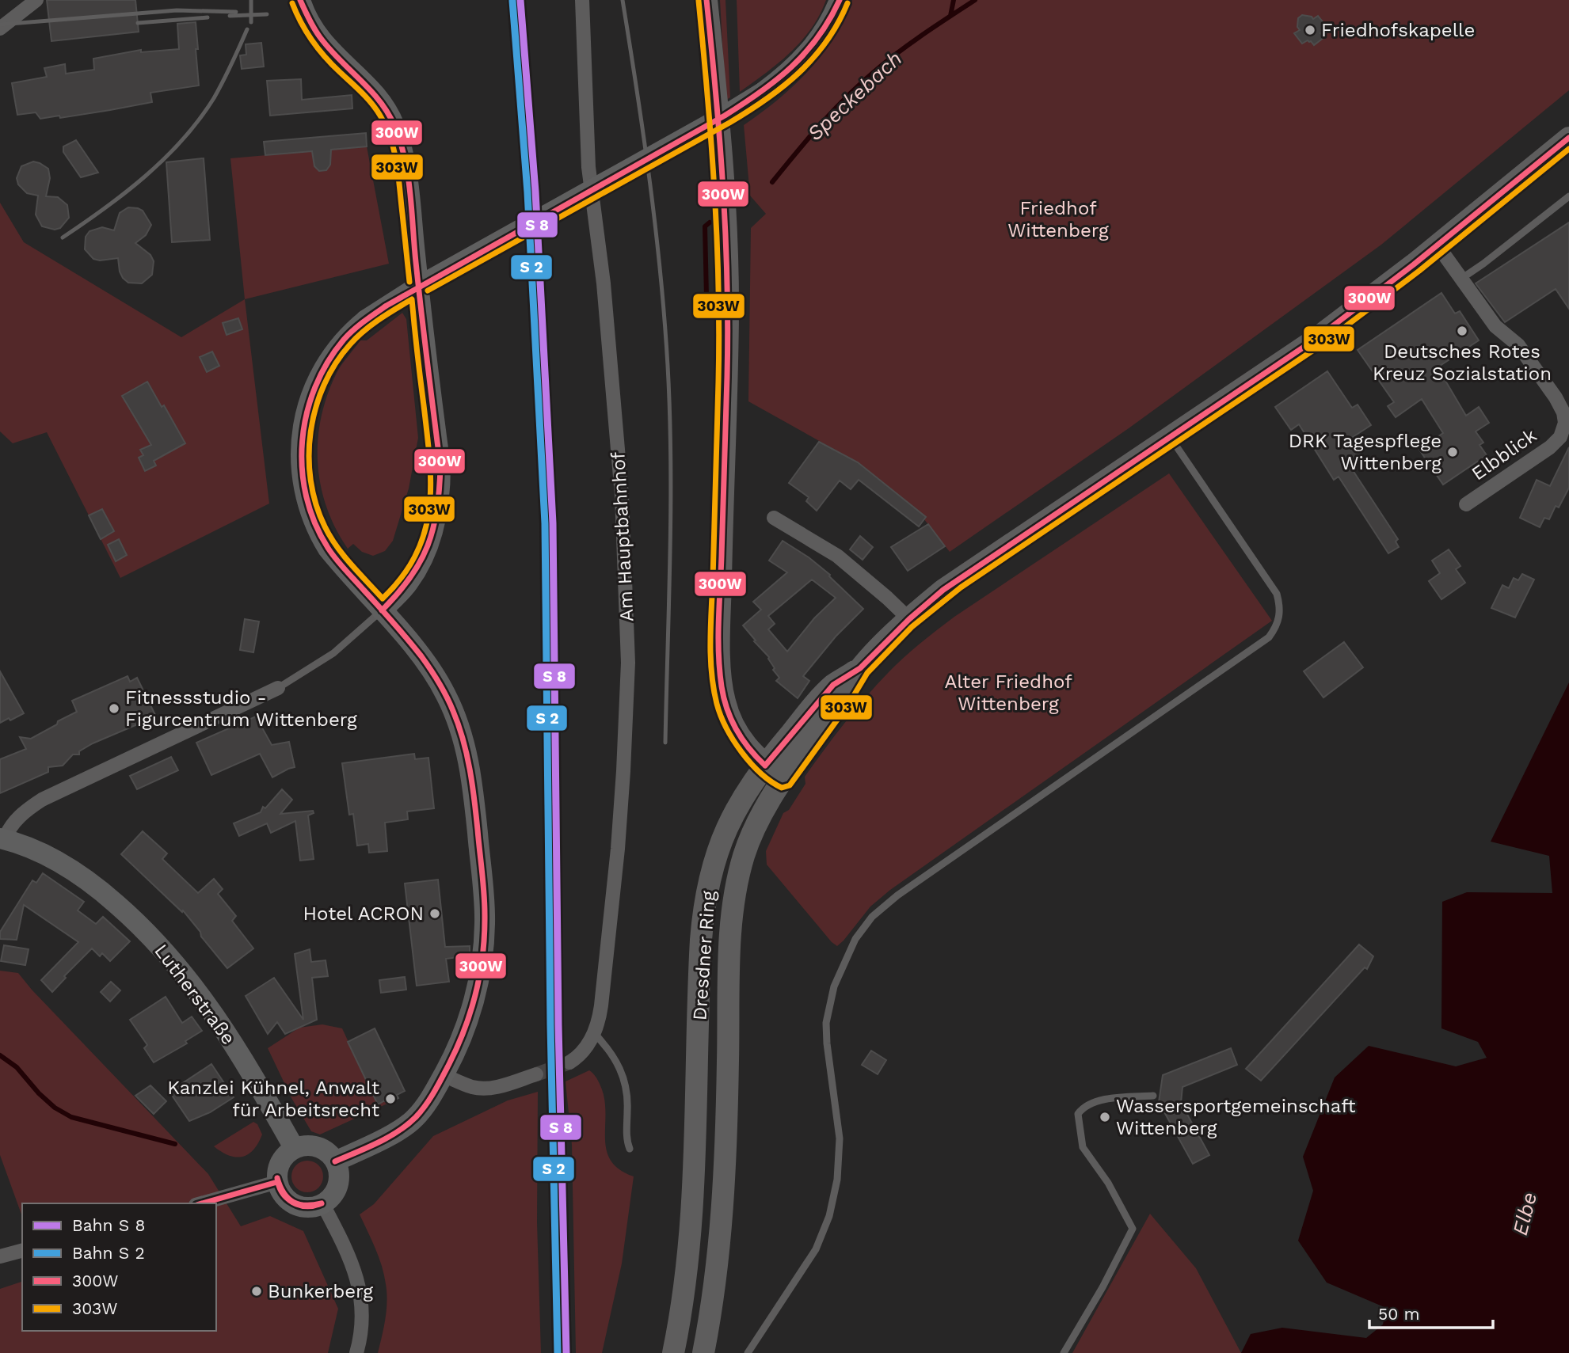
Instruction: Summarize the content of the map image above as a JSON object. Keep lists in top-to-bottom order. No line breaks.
{"streets":{"main road":["Dresdner Ring"],"street":["Elbblick","Am Hauptbahnhof","Lutherstraße"]},"water":["Speckebach","Elbe"],"parks":["Friedhof Wittenberg","Alter Friedhof Wittenberg"],"places":["Friedhofskapelle","Deutsches Rotes Kreuz Sozialstation","DRK Tagespflege Wittenberg","Fitnessstudio - Figurcentrum Wittenberg","Hotel ACRON","Kanzlei Kühnel, Anwalt für Arbeitsrecht","Wassersportgemeinschaft Wittenberg","Bunkerberg"],"lines":["transit line 300W","transit line 303W"],"legend":["Bahn S 8","Bahn S 2","300W","303W"],"scale_bar":"50 m"}
